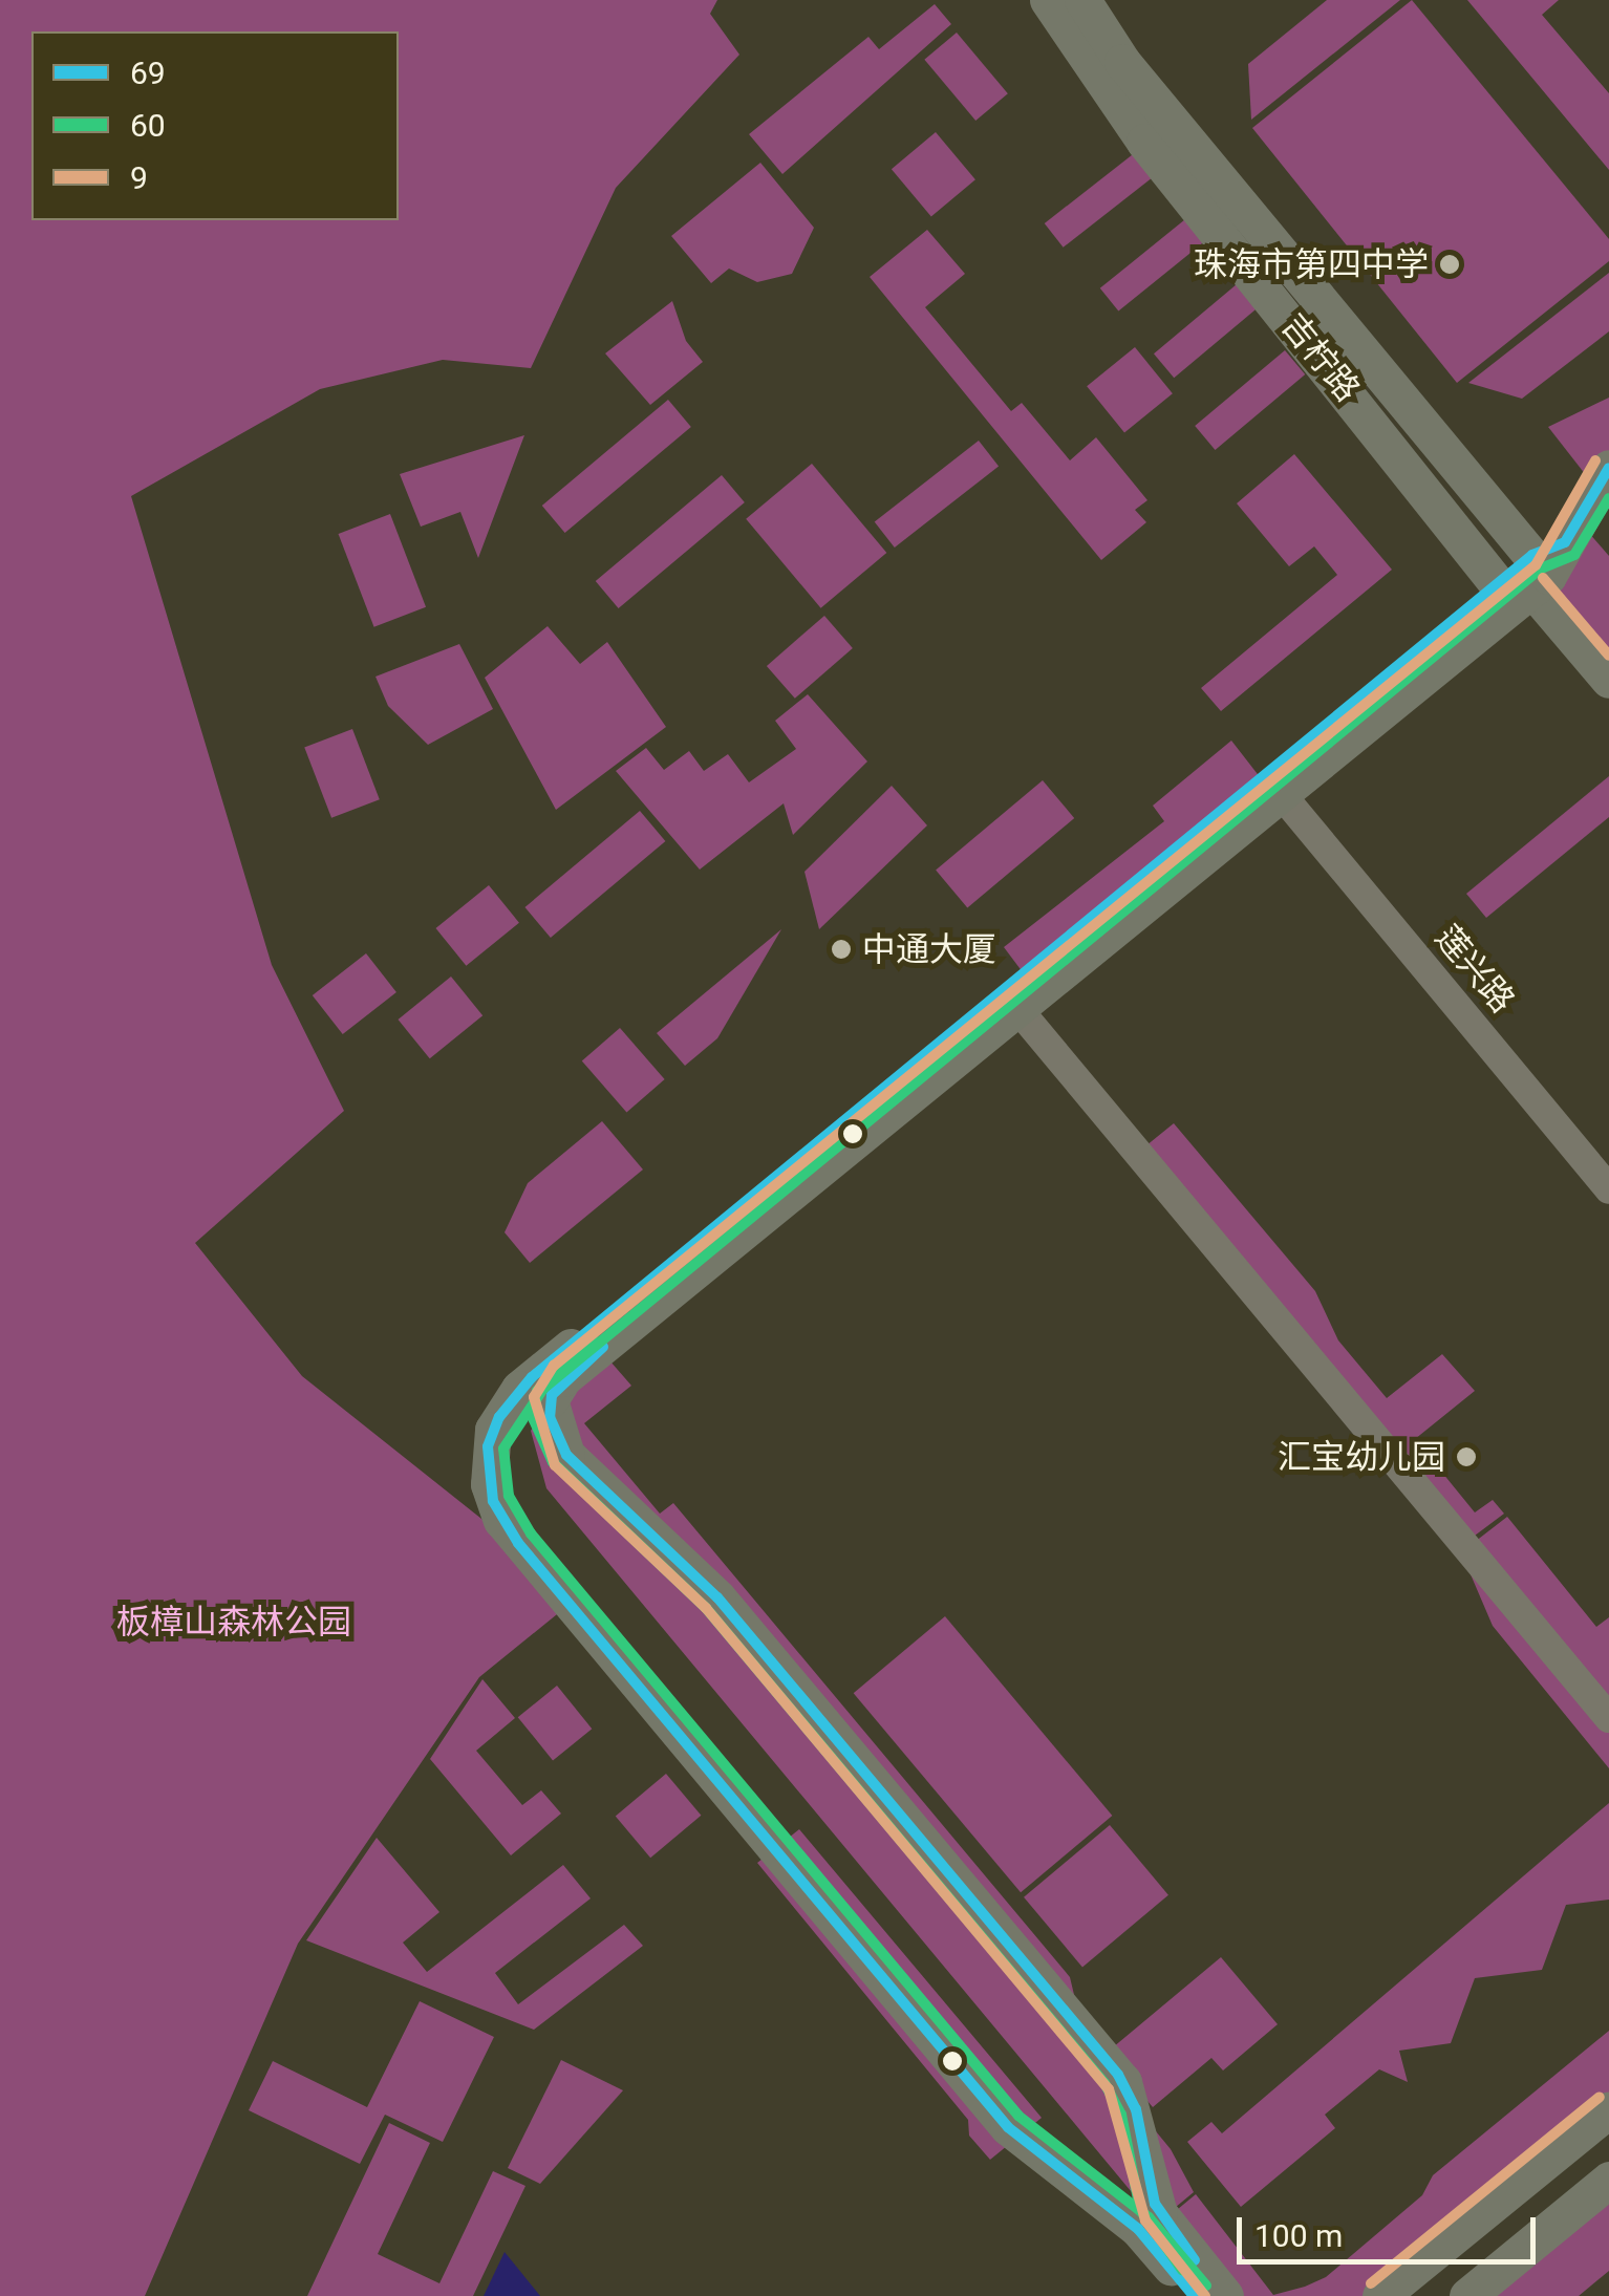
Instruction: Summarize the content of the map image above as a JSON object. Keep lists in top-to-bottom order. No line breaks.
{"streets":{"main road":["吉柠路"],"street":["莲兴路"]},"parks":["板樟山森林公园"],"places":["珠海市第四中学","中通大厦","汇宝幼儿园"],"lines":["transit line 9","transit line 69","transit line 60"],"legend":["69","60","9"],"scale_bar":"100 m"}
